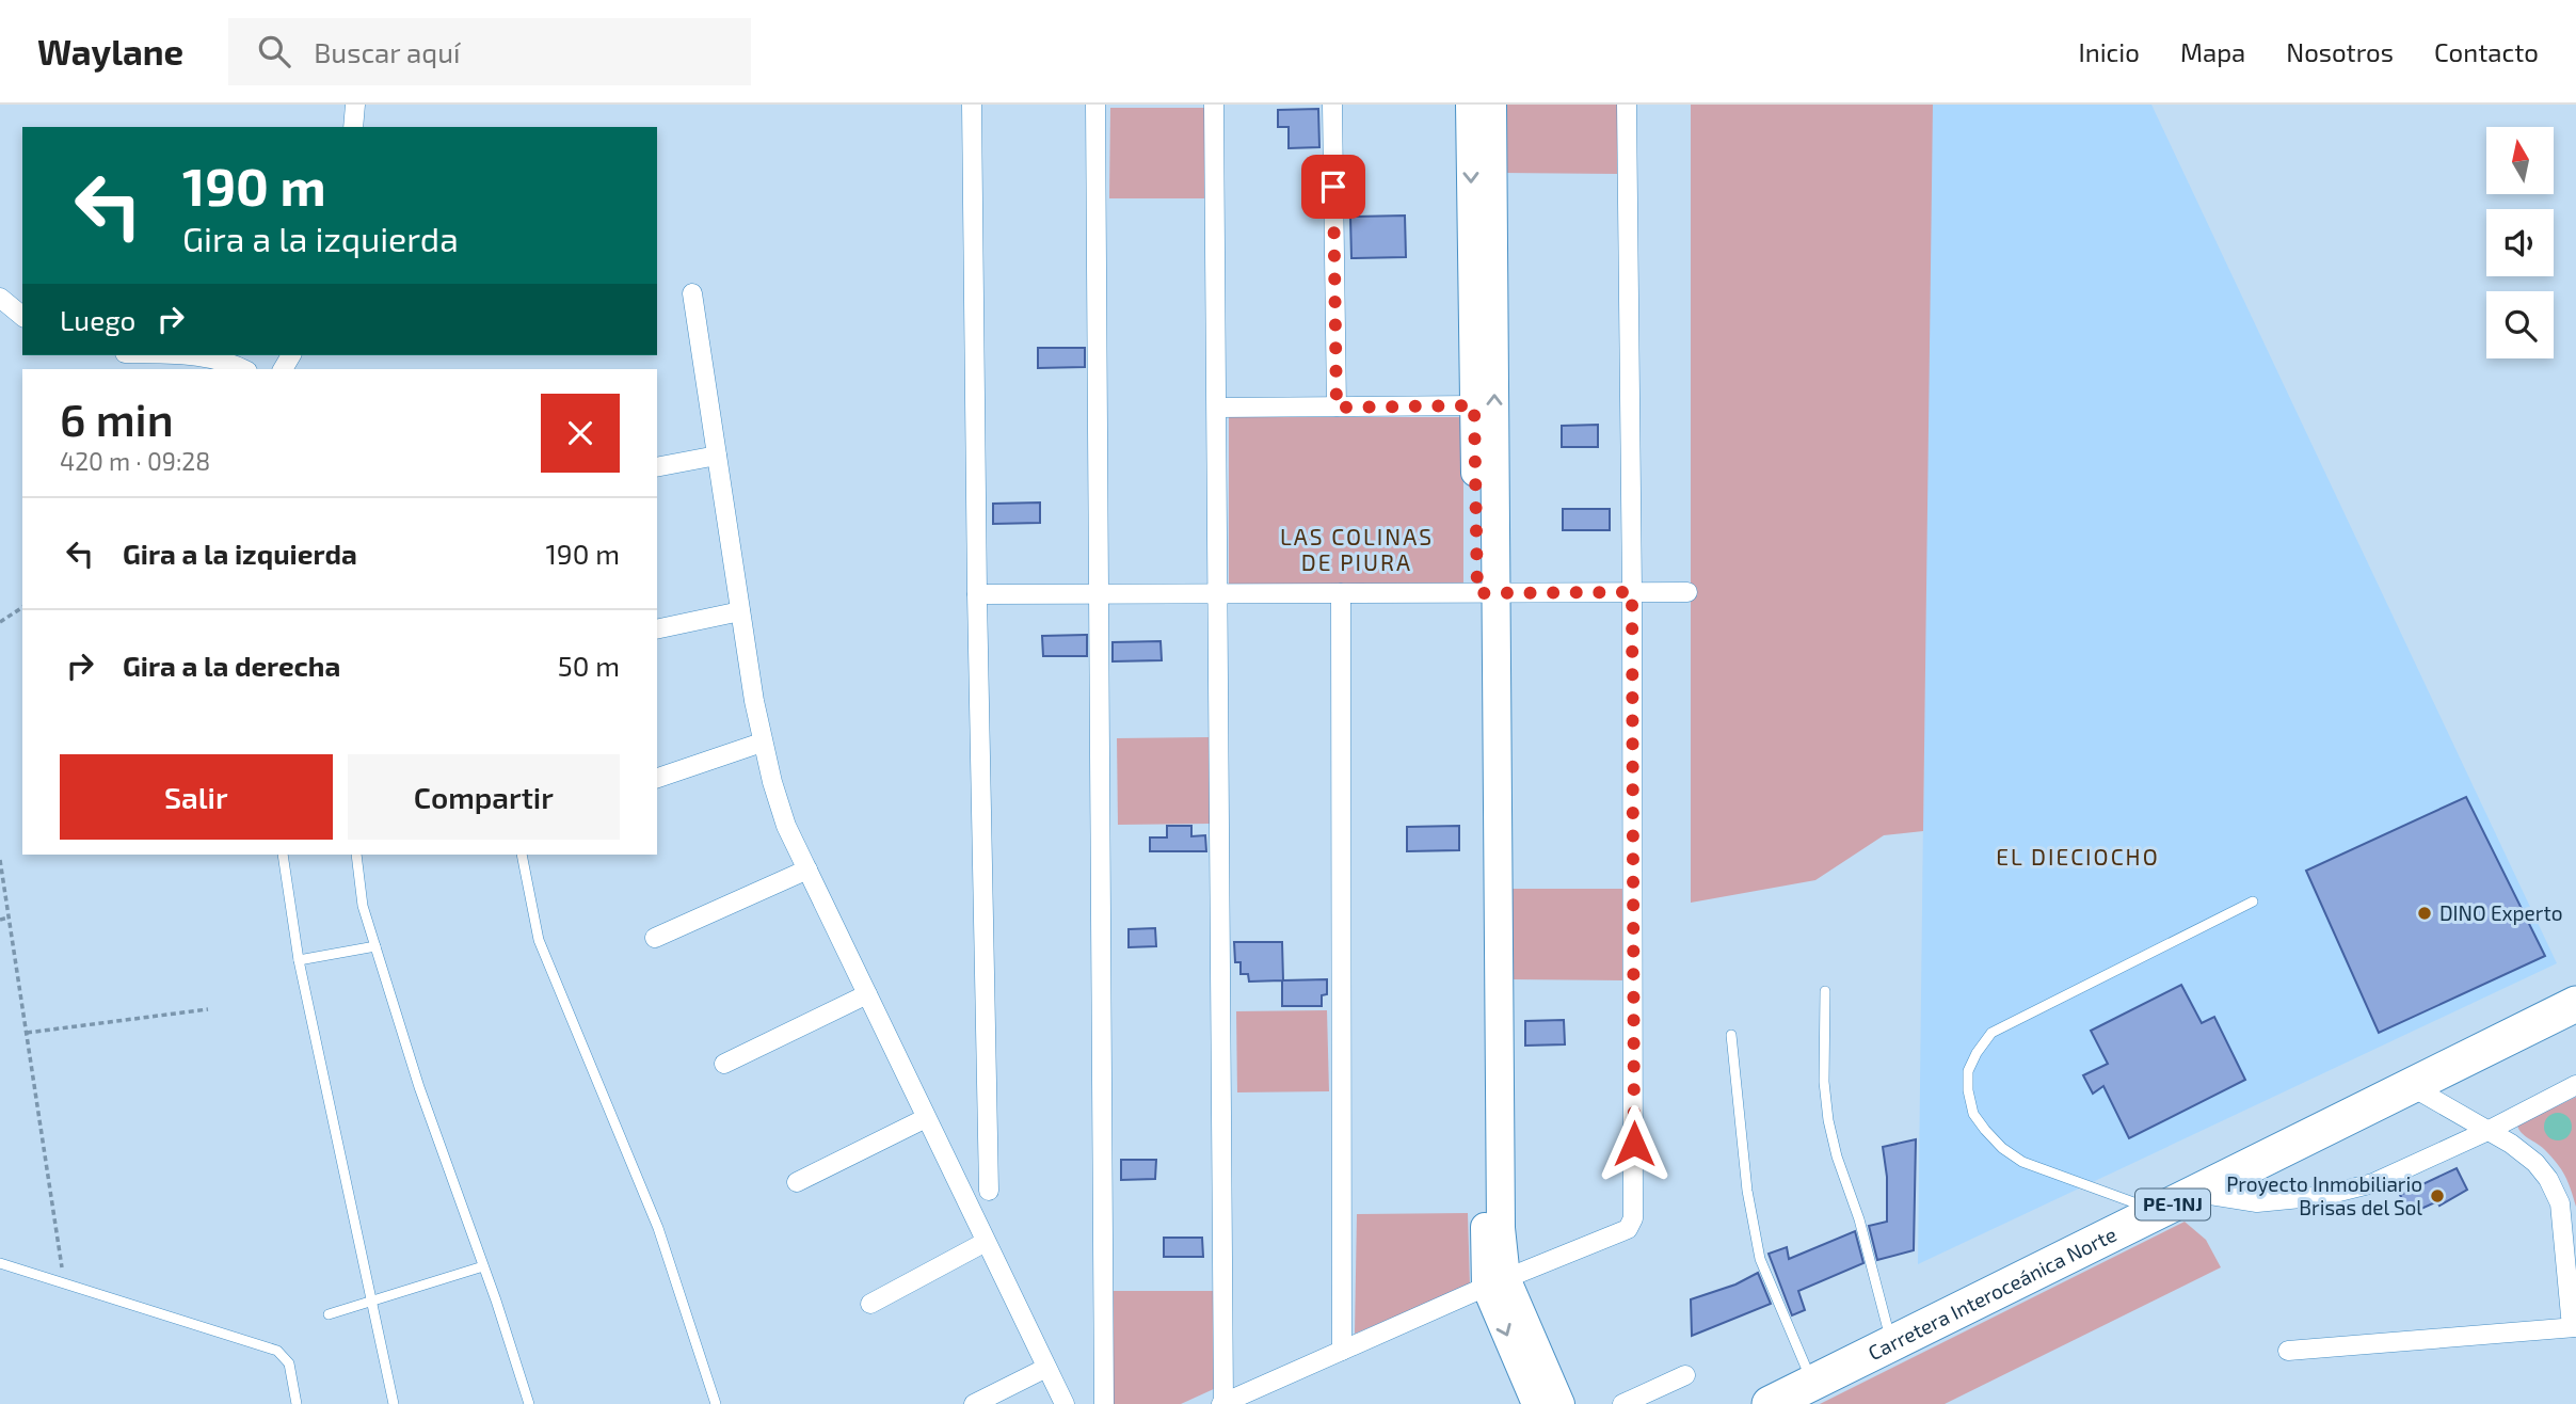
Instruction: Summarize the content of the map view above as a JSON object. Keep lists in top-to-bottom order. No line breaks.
{"streets":{"highway":["PE-1NJ","Carretera Interoceánica Norte"]},"districts":["LAS COLINAS DE PIURA","EL DIECIOCHO"],"places":["DINO Experto","Proyecto Inmobiliario Brisas del Sol"],"north":"top","page":{"header":"Waylane","search":"Buscar aquí","nav":["Inicio","Mapa","Nosotros","Contacto"],"turn":["190 m","Gira a la izquierda"],"then":"Luego","heading":["6 min","420 m · 09:28"],"list":[{"name":"Gira a la izquierda","value":"190 m"},{"name":"Gira a la derecha","value":"50 m"}],"buttons":["Salir","Compartir"]}}
